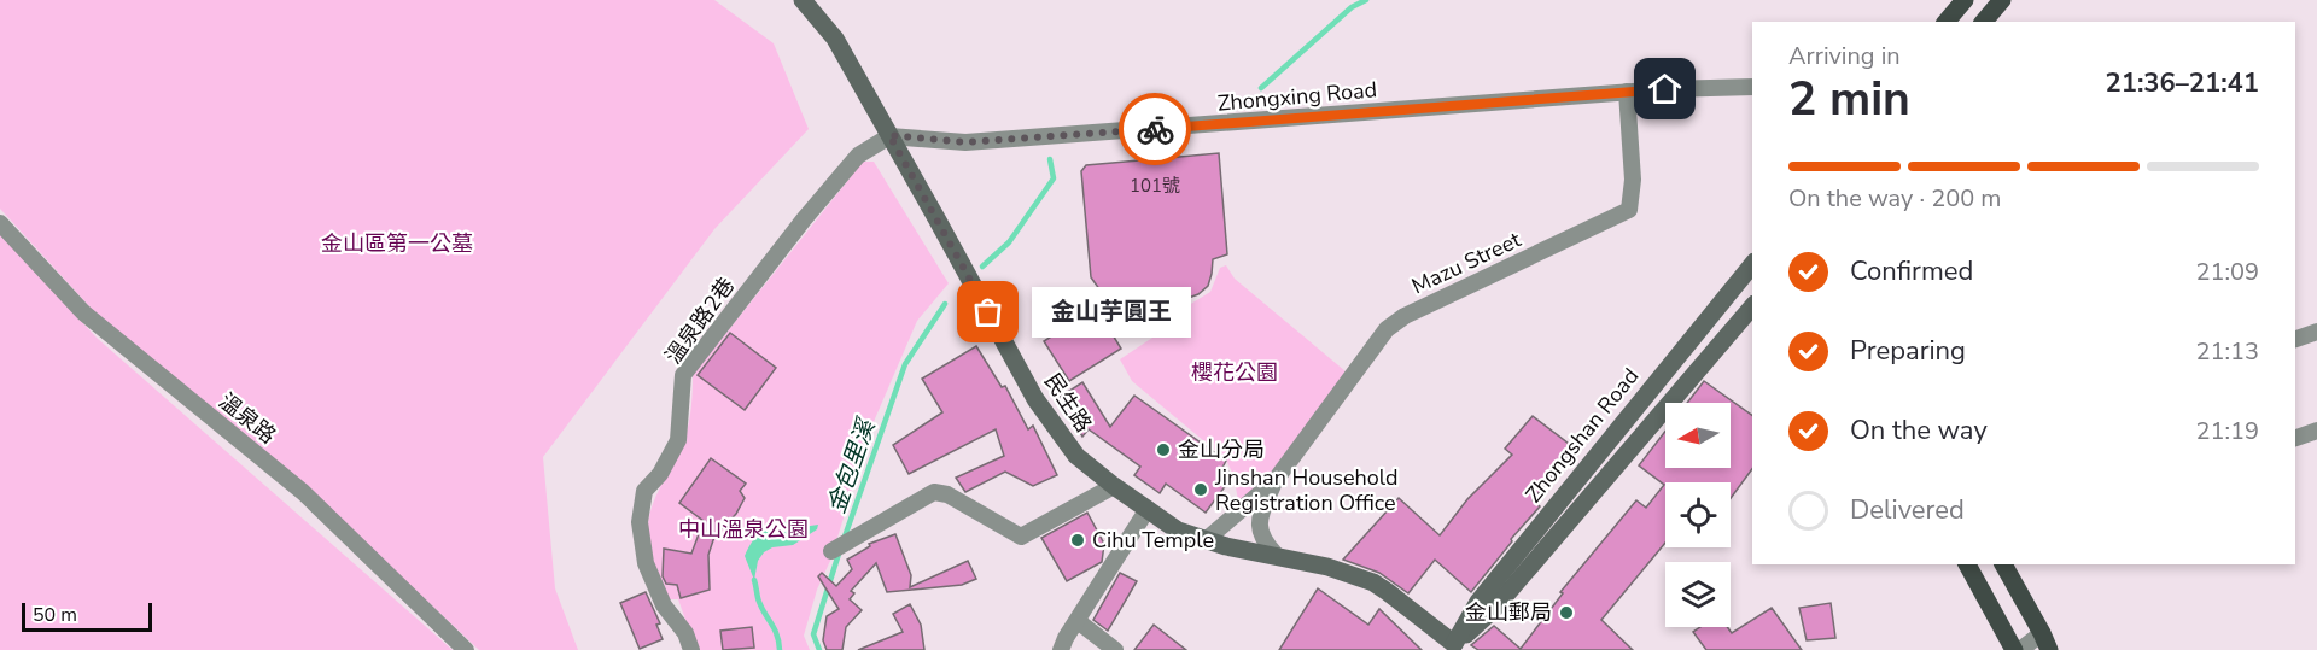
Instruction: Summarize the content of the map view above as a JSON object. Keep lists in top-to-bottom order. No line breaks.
{"streets":{"street":["Zhongxing Road","Mazu Street","溫泉路2巷","民生路","溫泉路","Zhongshan Road"]},"crossings":[["Zhongxing Road","Mazu Street"],["Zhongxing Road","溫泉路2巷"],["Zhongxing Road","民生路"],["Mazu Street","民生路"],["溫泉路2巷","民生路"],["民生路","Zhongshan Road"]],"water":["金包里溪"],"parks":["金山區第一公墓","櫻花公園","中山溫泉公園"],"places":["金山芋圓王","金山分局","Jinshan Household Registration Office","Cihu Temple","金山郵局"],"house_numbers":["101號"],"scale_bar":"50 m","north":"left","page":{"heading":["2 min","Arriving in","21:36–21:41"],"bar":"On the way · 200 m","list":[["Confirmed","21:09"],["Preparing","21:13"],["On the way","21:19"],"Delivered"],"bubble":"金山芋圓王","scale":"50 m"}}
